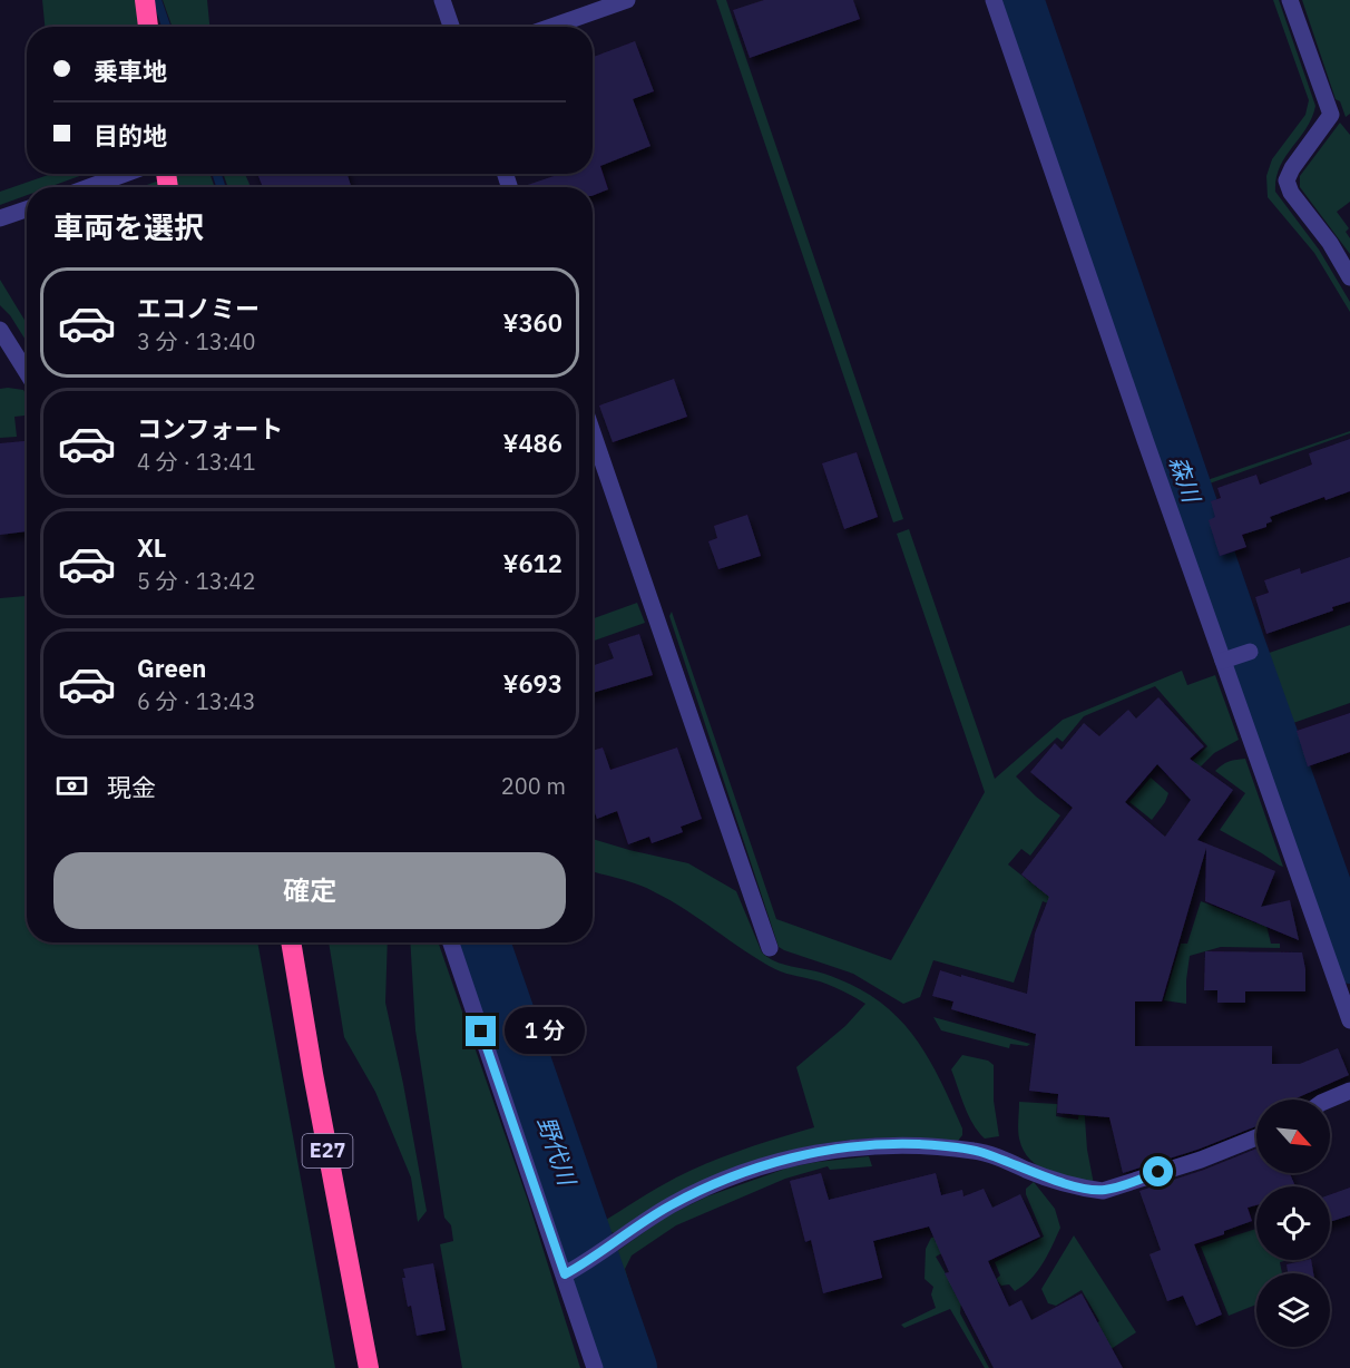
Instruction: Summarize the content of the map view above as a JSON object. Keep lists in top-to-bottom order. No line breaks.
{"streets":{"highway":["E27"]},"water":["森川","野代川"],"north":"bottom right","page":{"banner":["乗車地","目的地"],"heading":"車両を選択","list":[{"name":"エコノミー","note":"3 分 · 13:40","value":"¥360"},{"name":"コンフォート","note":"4 分 · 13:41","value":"¥486"},{"name":"XL","note":"5 分 · 13:42","value":"¥612"},{"name":"Green","note":"6 分 · 13:43","value":"¥693"}],"pay":["現金","200 m"],"buttons":"確定","bubble":"1 分"}}
